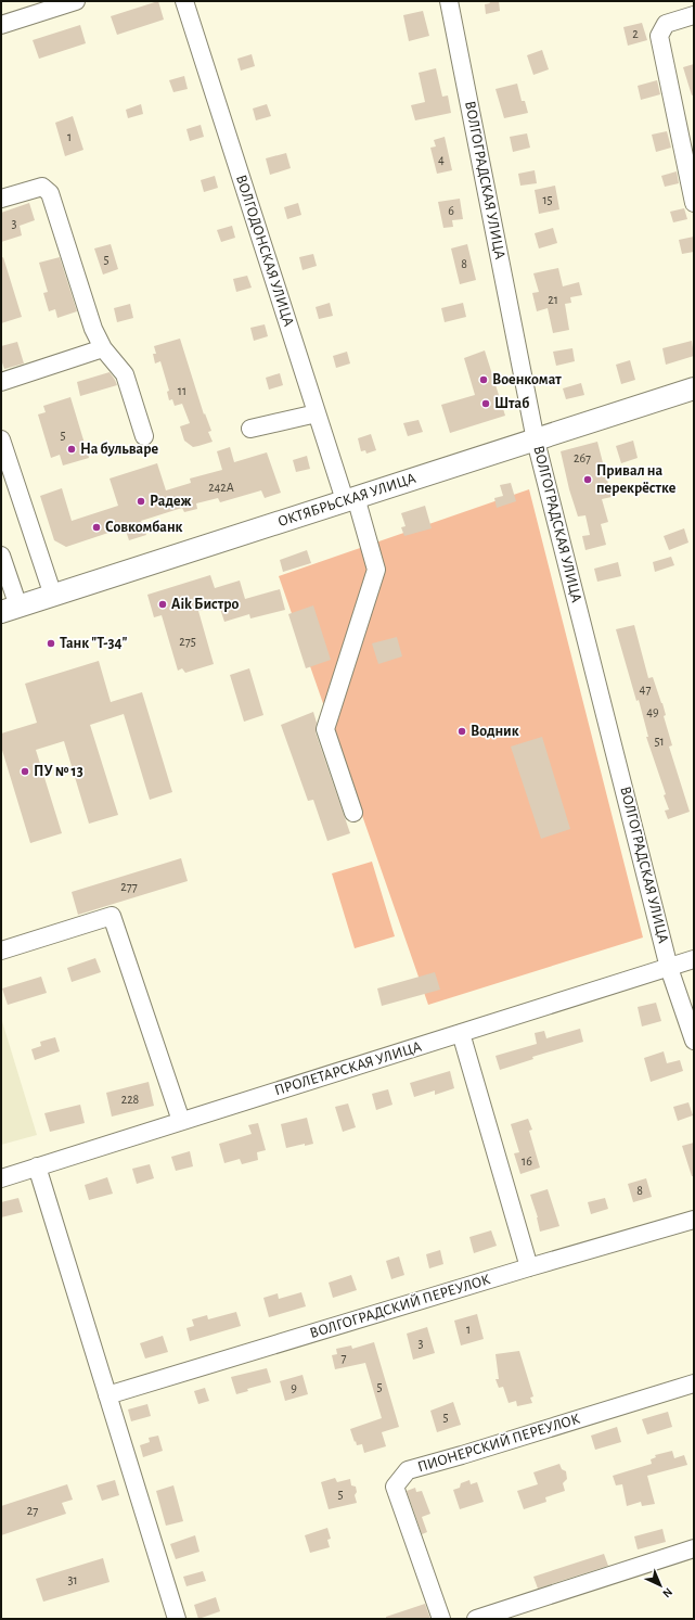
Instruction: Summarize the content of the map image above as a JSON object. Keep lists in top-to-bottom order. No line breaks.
{"streets":{"main road":["ОКТЯБРЬСКАЯ УЛИЦА"],"street":["ВОЛГОГРАДСКАЯ УЛИЦА","ВОЛГОДОНСКАЯ УЛИЦА","ПРОЛЕТАРСКАЯ УЛИЦА","ВОЛГОГРАДСКИЙ ПЕРЕУЛОК","ПИОНЕРСКИЙ ПЕРЕУЛОК"]},"crossings":[["ВОЛГОГРАДСКАЯ УЛИЦА","ОКТЯБРЬСКАЯ УЛИЦА"],["ВОЛГОГРАДСКАЯ УЛИЦА","ПРОЛЕТАРСКАЯ УЛИЦА"],["ВОЛГОДОНСКАЯ УЛИЦА","ОКТЯБРЬСКАЯ УЛИЦА"]],"places":["Военкомат","Штаб","На бульваре","Привал на перекрёстке","Радеж","Совкомбанк","Aik Бистро","Танк \"Т-34\"","Водник","ПУ № 13"],"house_numbers":["2","1","4","15","6","3","5","8","21","11","5","267","242А","275","47","49","51","277","228","16","8","1","3","7","5","9","5","5","27","31"],"north":"bottom right"}
